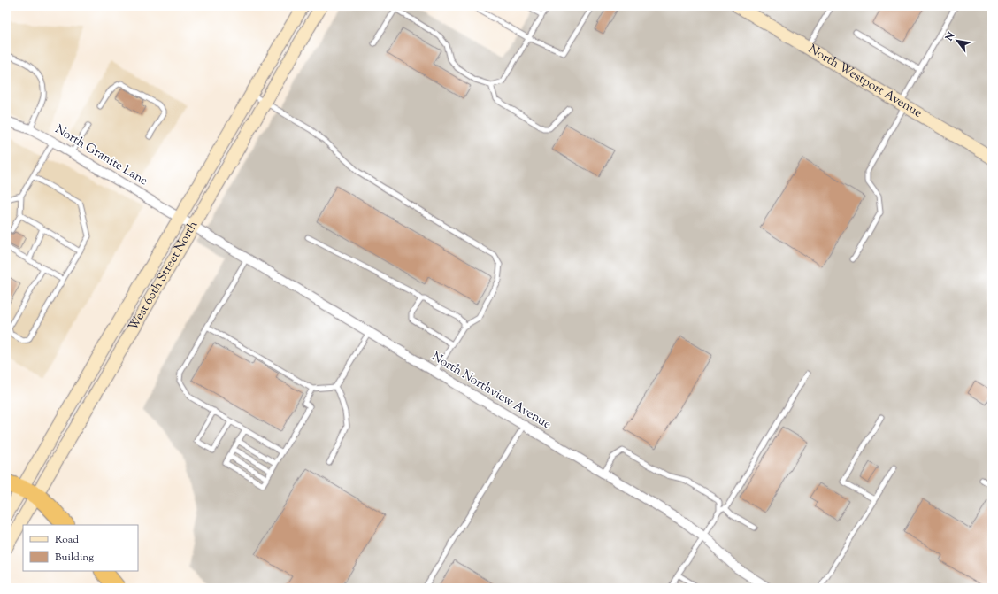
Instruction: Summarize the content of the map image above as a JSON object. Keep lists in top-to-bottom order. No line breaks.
{"streets":{"main road":["North Westport Avenue","West 60th Street North"],"street":["North Granite Lane","North Northview Avenue"]},"crossings":[["North Granite Lane","West 60th Street North"],["North Granite Lane","North Northview Avenue"],["West 60th Street North","North Northview Avenue"]],"legend":["Road","Building"],"north":"top left"}
